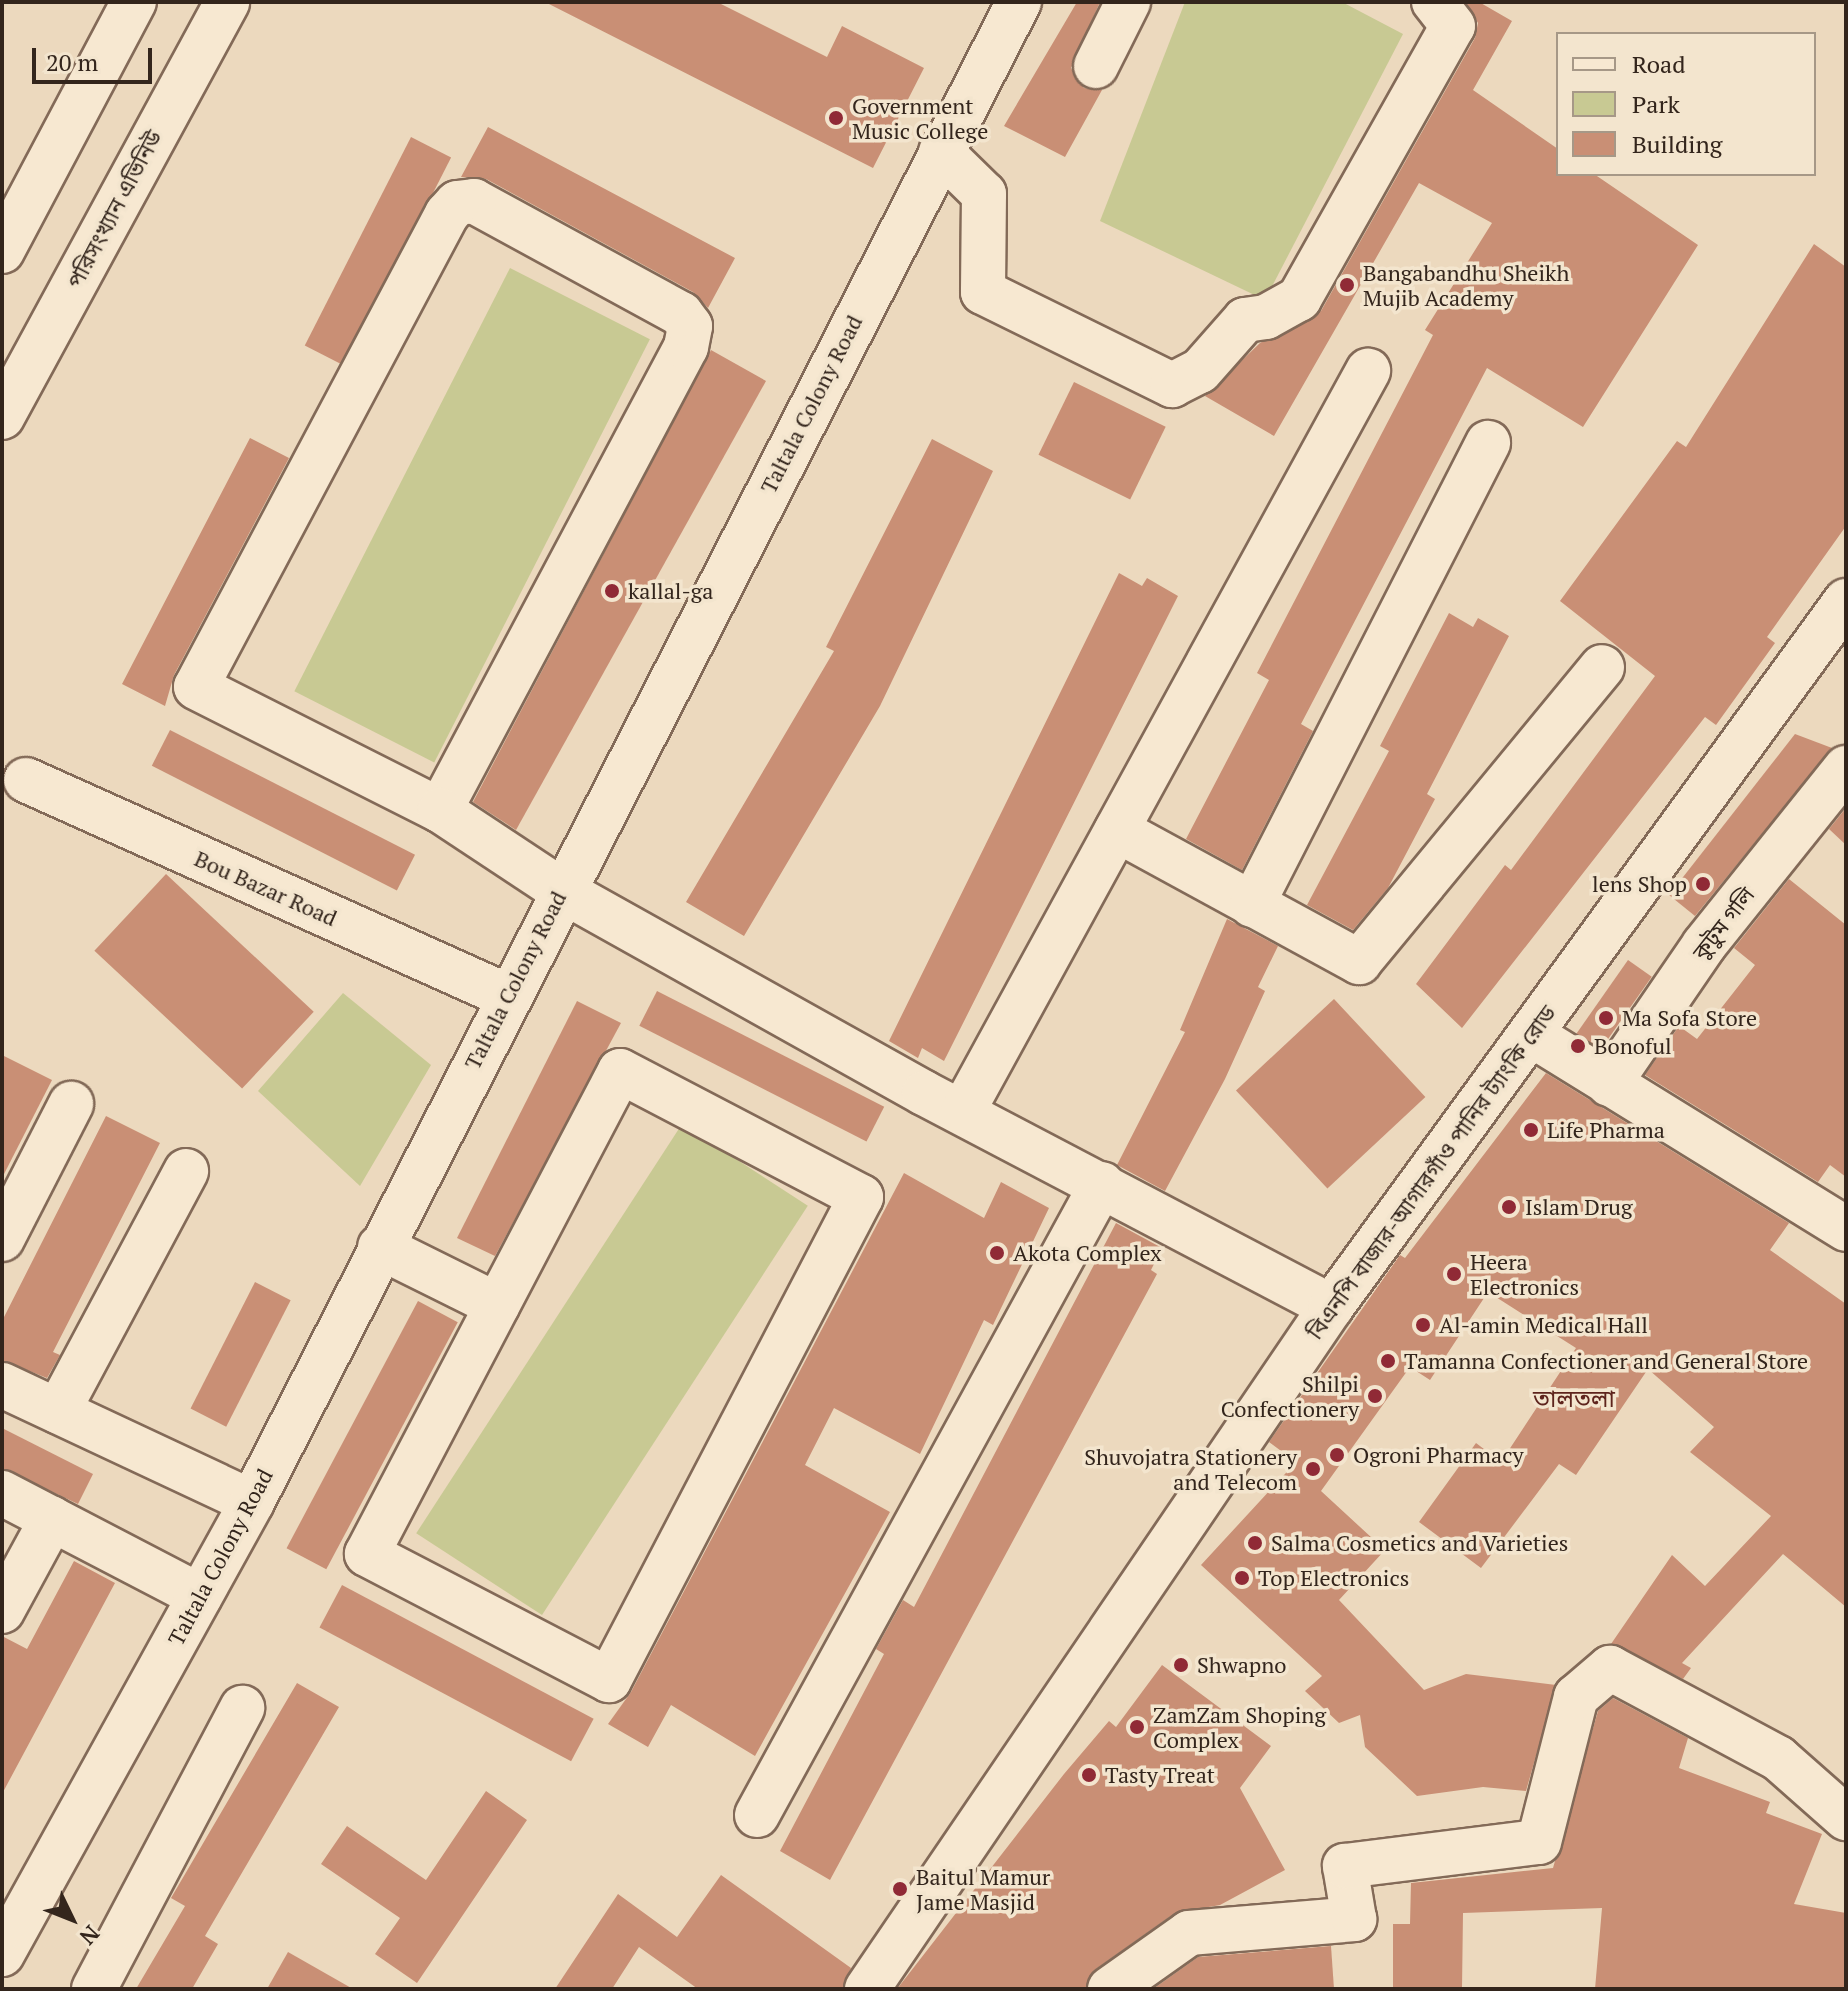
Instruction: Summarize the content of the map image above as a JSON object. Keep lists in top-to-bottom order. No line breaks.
{"streets":{"street":["পরিসংখ্যান এভিনিউ","Taltala Colony Road","Bou Bazar Road","কুটুম গলি","বিএনপি বাজার-আগারগাঁও পানির ট্যাংকি রোড"]},"crossings":[["Taltala Colony Road","Bou Bazar Road"]],"districts":["তালতলা"],"places":["Government Music College","Bangabandhu Sheikh Mujib Academy","kallal-ga","lens Shop","Ma Sofa Store","Bonoful","Life Pharma","Islam Drug","Akota Complex","Heera Electronics","Al-amin Medical Hall","Tamanna Confectioner and General Store","Shilpi Confectionery","Ogroni Pharmacy","Shuvojatra Stationery and Telecom","Salma Cosmetics and Varieties","Top Electronics","Shwapno","ZamZam Shoping Complex","Tasty Treat","Baitul Mamur Jame Masjid"],"legend":["Road","Park","Building"],"scale_bar":"20 m","north":"bottom right"}
